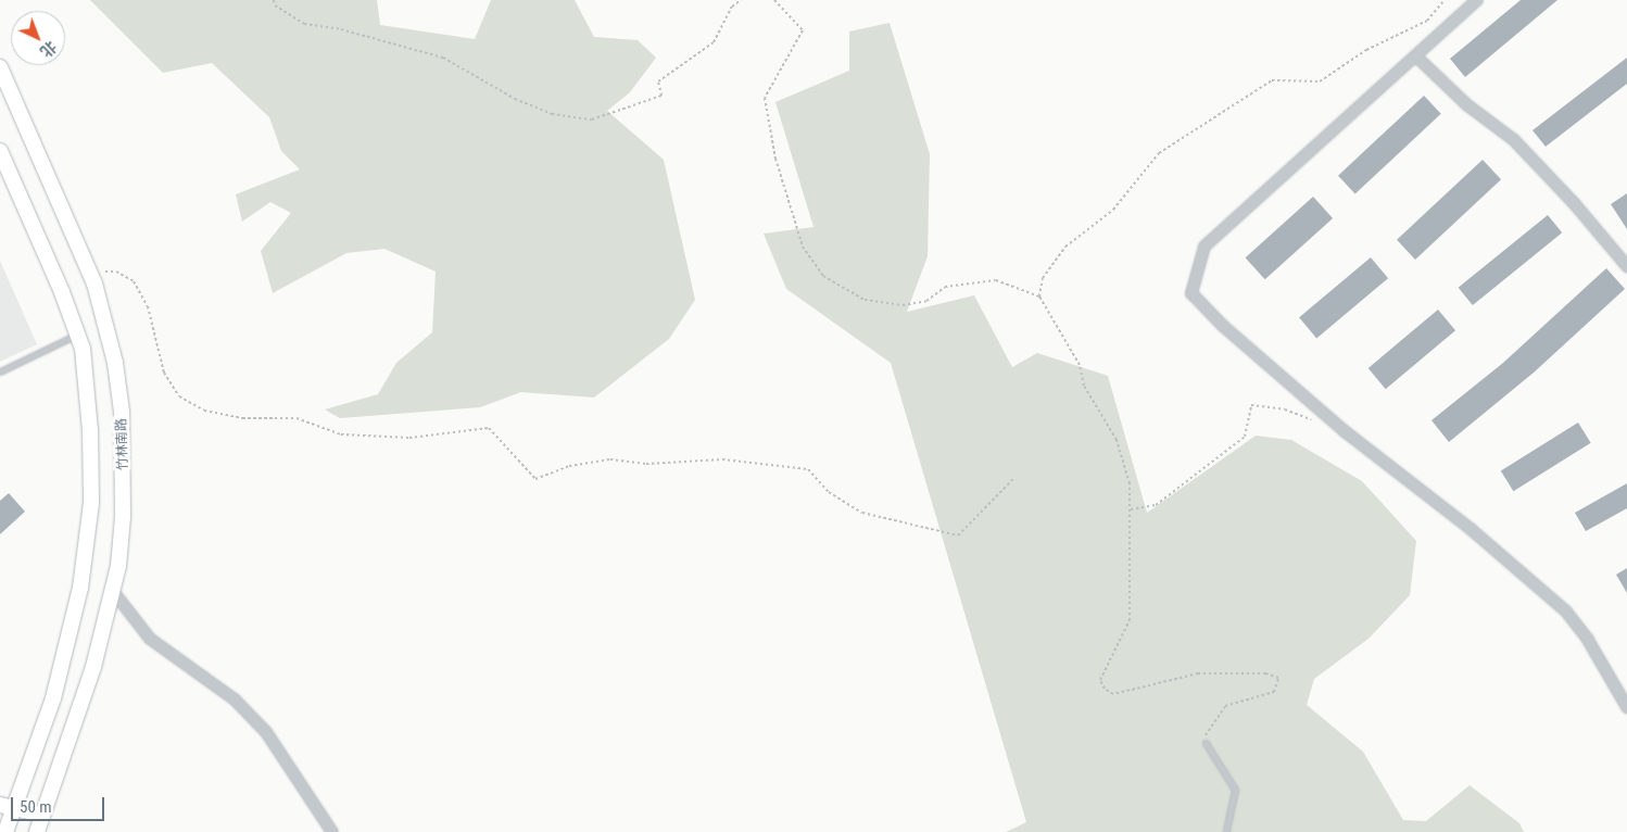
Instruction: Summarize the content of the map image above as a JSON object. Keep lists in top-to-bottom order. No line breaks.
{"streets":{"street":["竹林南路"]},"scale_bar":"50 m","north":"bottom right"}
